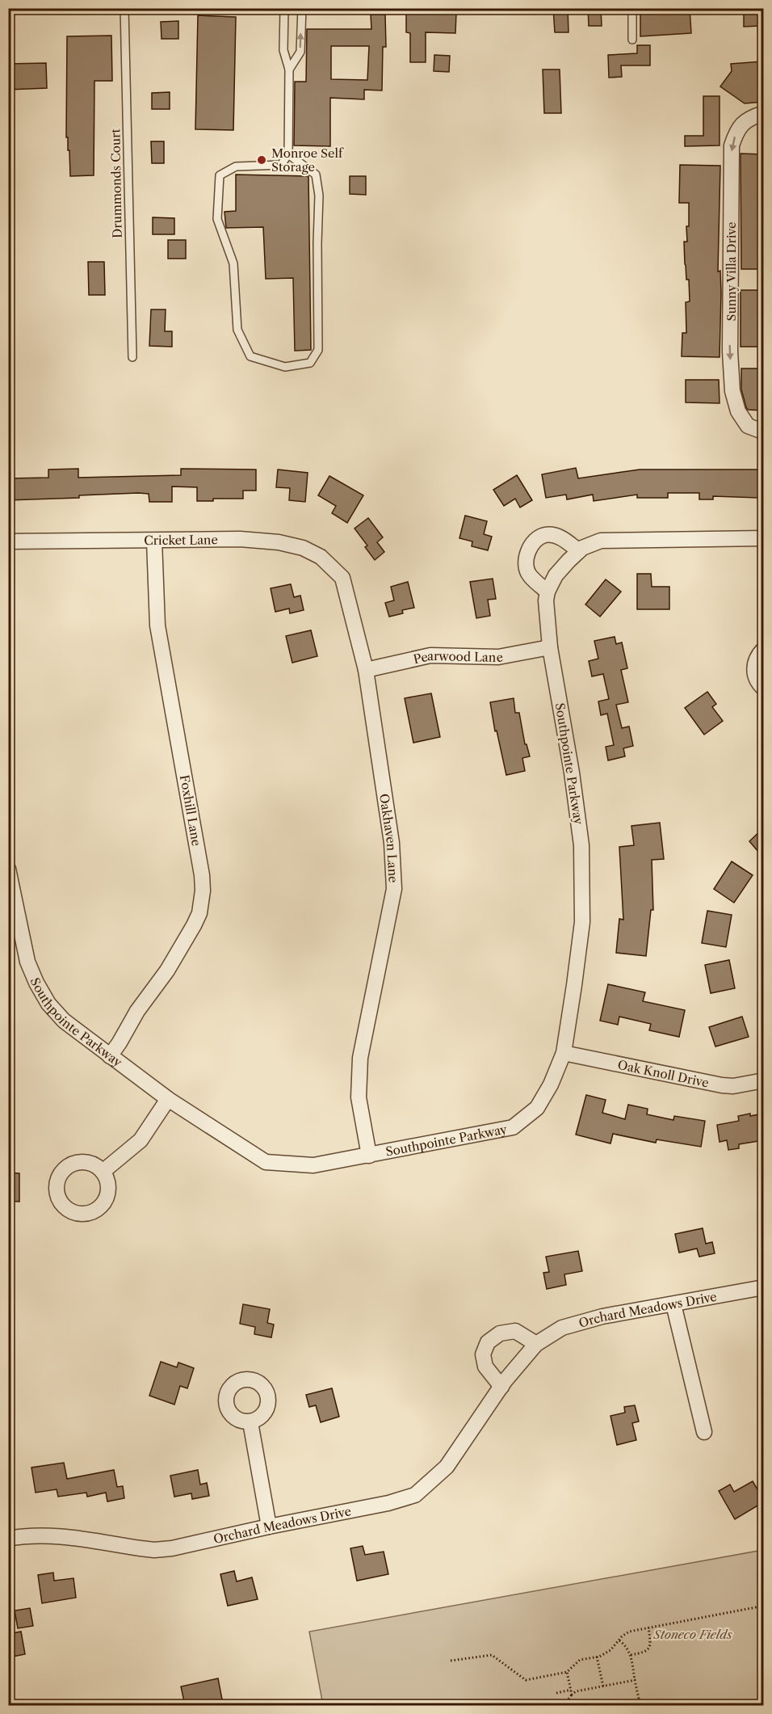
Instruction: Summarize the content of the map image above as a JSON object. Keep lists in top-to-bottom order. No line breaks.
{"streets":{"street":["Sunny Villa Drive","Cricket Lane","Pearwood Lane","Southpointe Parkway","Foxhill Lane","Oakhaven Lane","Oak Knoll Drive","Orchard Meadows Drive"],"lane":["Drummonds Court"]},"crossings":[["Cricket Lane","Foxhill Lane"],["Cricket Lane","Oakhaven Lane"],["Pearwood Lane","Southpointe Parkway"],["Pearwood Lane","Oakhaven Lane"],["Southpointe Parkway","Foxhill Lane"],["Southpointe Parkway","Oakhaven Lane"],["Southpointe Parkway","Oak Knoll Drive"]],"one_way":["Sunny Villa Drive"],"parks":["Stoneco Fields"],"places":["Monroe Self Storage"]}
